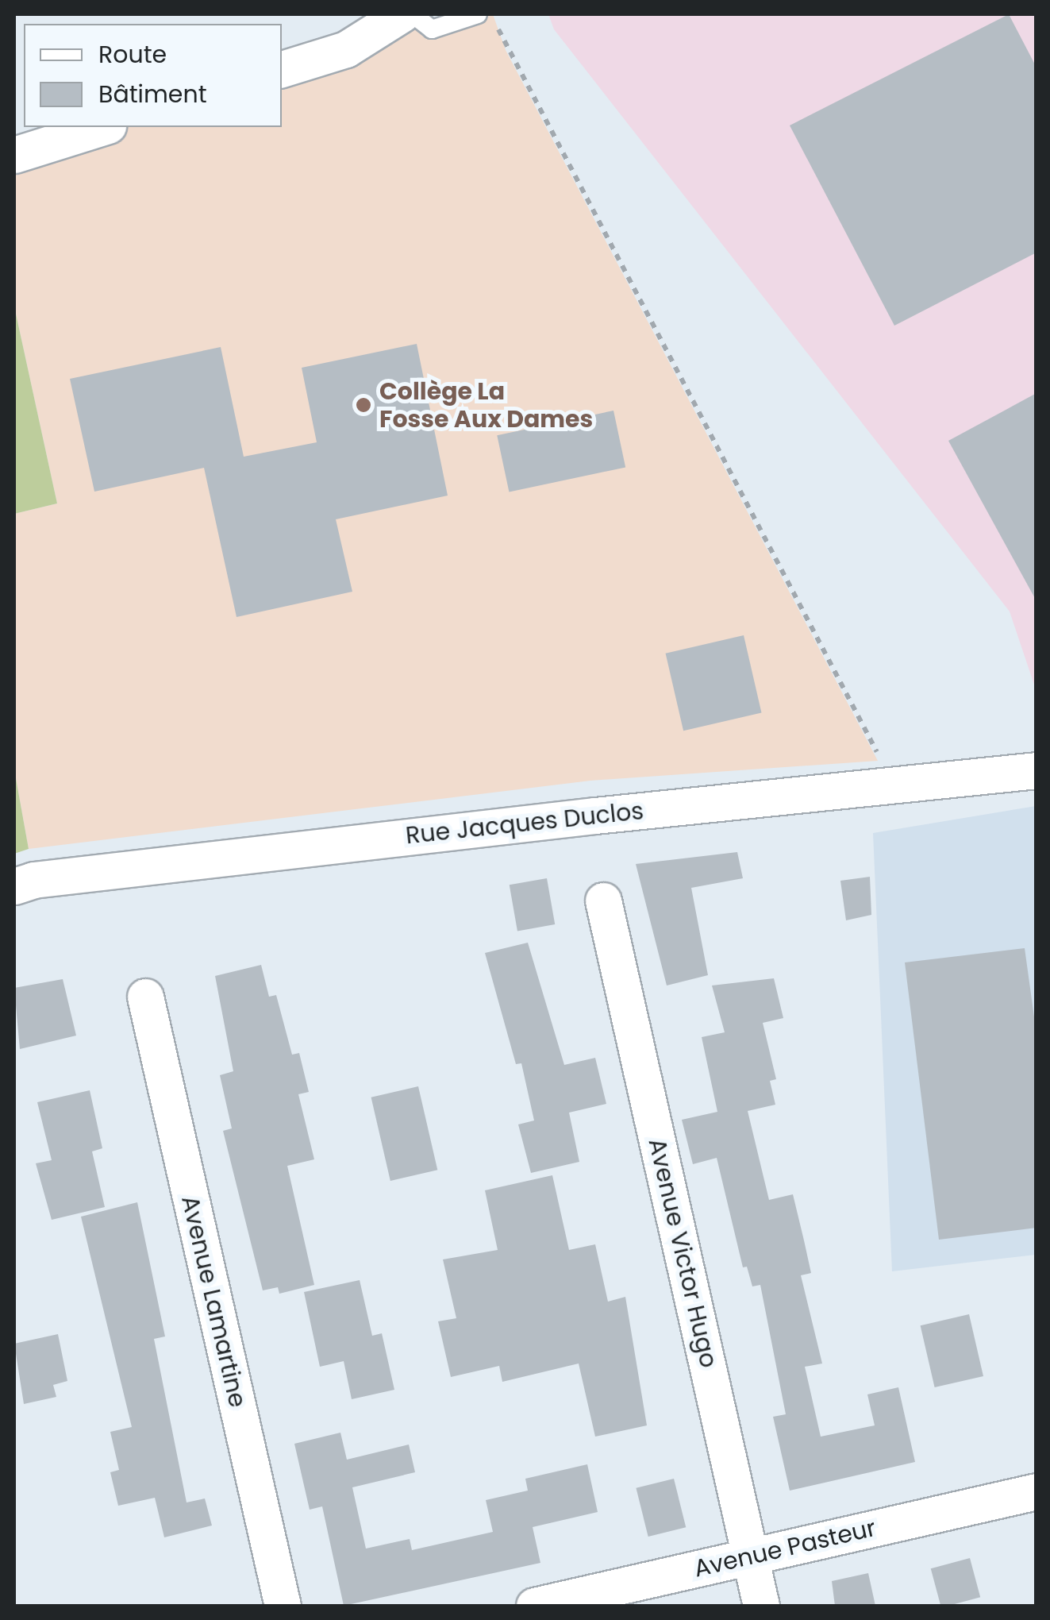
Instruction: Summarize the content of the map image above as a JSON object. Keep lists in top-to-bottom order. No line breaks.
{"streets":{"street":["Rue Jacques Duclos","Avenue Victor Hugo","Avenue Lamartine","Avenue Pasteur"]},"crossings":[["Avenue Victor Hugo","Avenue Pasteur"]],"places":["Collège La Fosse Aux Dames"],"legend":["Route","Bâtiment"]}
